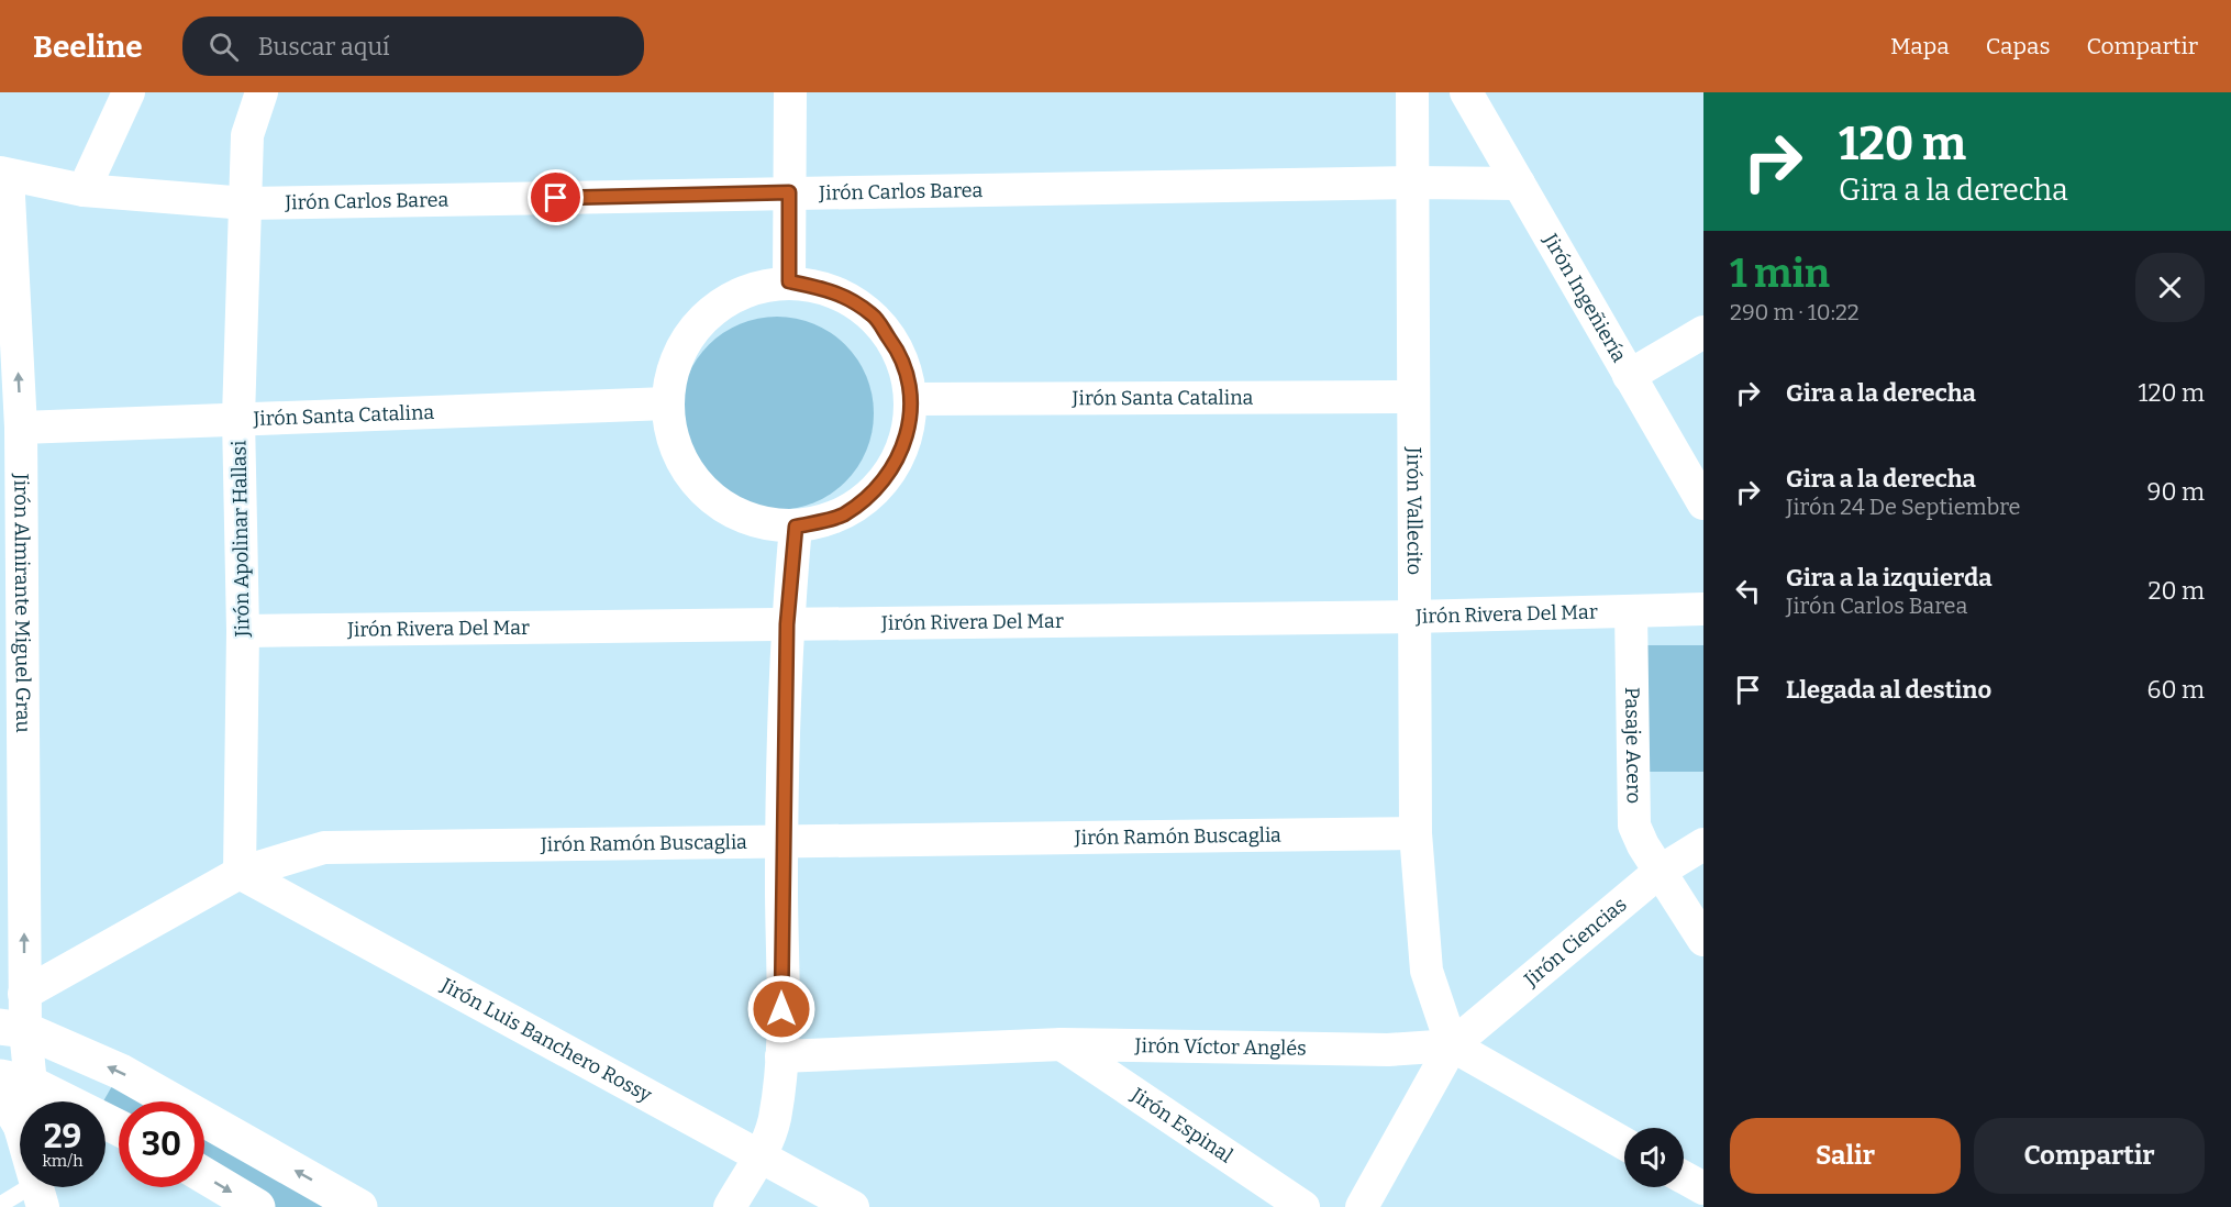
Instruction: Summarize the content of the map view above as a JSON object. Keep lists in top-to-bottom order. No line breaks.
{"streets":{"street":["Jirón Carlos Barea","Jirón Ingeñiería","Jirón Santa Catalina","Jirón Vallecito","Jirón Apolinar Hallasi","Jirón Almirante Miguel Grau","Jirón Rivera Del Mar","Pasaje Acero","Jirón Ramón Buscaglia","Jirón Ciencias","Jirón Luis Banchero Rossy","Jirón Víctor Anglés","Jirón Espinal"]},"crossings":[["Jirón Carlos Barea","Jirón Ingeñiería"],["Jirón Carlos Barea","Jirón Vallecito"],["Jirón Carlos Barea","Jirón Apolinar Hallasi"],["Jirón Carlos Barea","Jirón Almirante Miguel Grau"],["Jirón Santa Catalina","Jirón Vallecito"],["Jirón Santa Catalina","Jirón Apolinar Hallasi"],["Jirón Santa Catalina","Jirón Almirante Miguel Grau"],["Jirón Vallecito","Jirón Rivera Del Mar"],["Jirón Vallecito","Jirón Ramón Buscaglia"],["Jirón Vallecito","Jirón Ciencias"],["Jirón Vallecito","Jirón Víctor Anglés"],["Jirón Apolinar Hallasi","Jirón Rivera Del Mar"],["Jirón Apolinar Hallasi","Jirón Ramón Buscaglia"],["Jirón Apolinar Hallasi","Jirón Luis Banchero Rossy"],["Jirón Almirante Miguel Grau","Jirón Ramón Buscaglia"],["Jirón Rivera Del Mar","Pasaje Acero"],["Pasaje Acero","Jirón Ciencias"],["Jirón Ramón Buscaglia","Jirón Luis Banchero Rossy"],["Jirón Ciencias","Jirón Víctor Anglés"],["Jirón Víctor Anglés","Jirón Espinal"]],"one_way":["Jirón Almirante Miguel Grau"],"page":{"header":"Beeline","search":"Buscar aquí","nav":["Mapa","Capas","Compartir"],"turn":["120 m","Gira a la derecha"],"heading":["1 min","290 m · 10:22"],"list":[{"name":"Gira a la derecha","value":"120 m"},{"name":"Gira a la derecha","note":"Jirón 24 De Septiembre","value":"90 m"},{"name":"Gira a la izquierda","note":"Jirón Carlos Barea","value":"20 m"},{"name":"Llegada al destino","value":"60 m"}],"speed":"29 km/h","limit":"30","buttons":["Salir","Compartir"]}}
